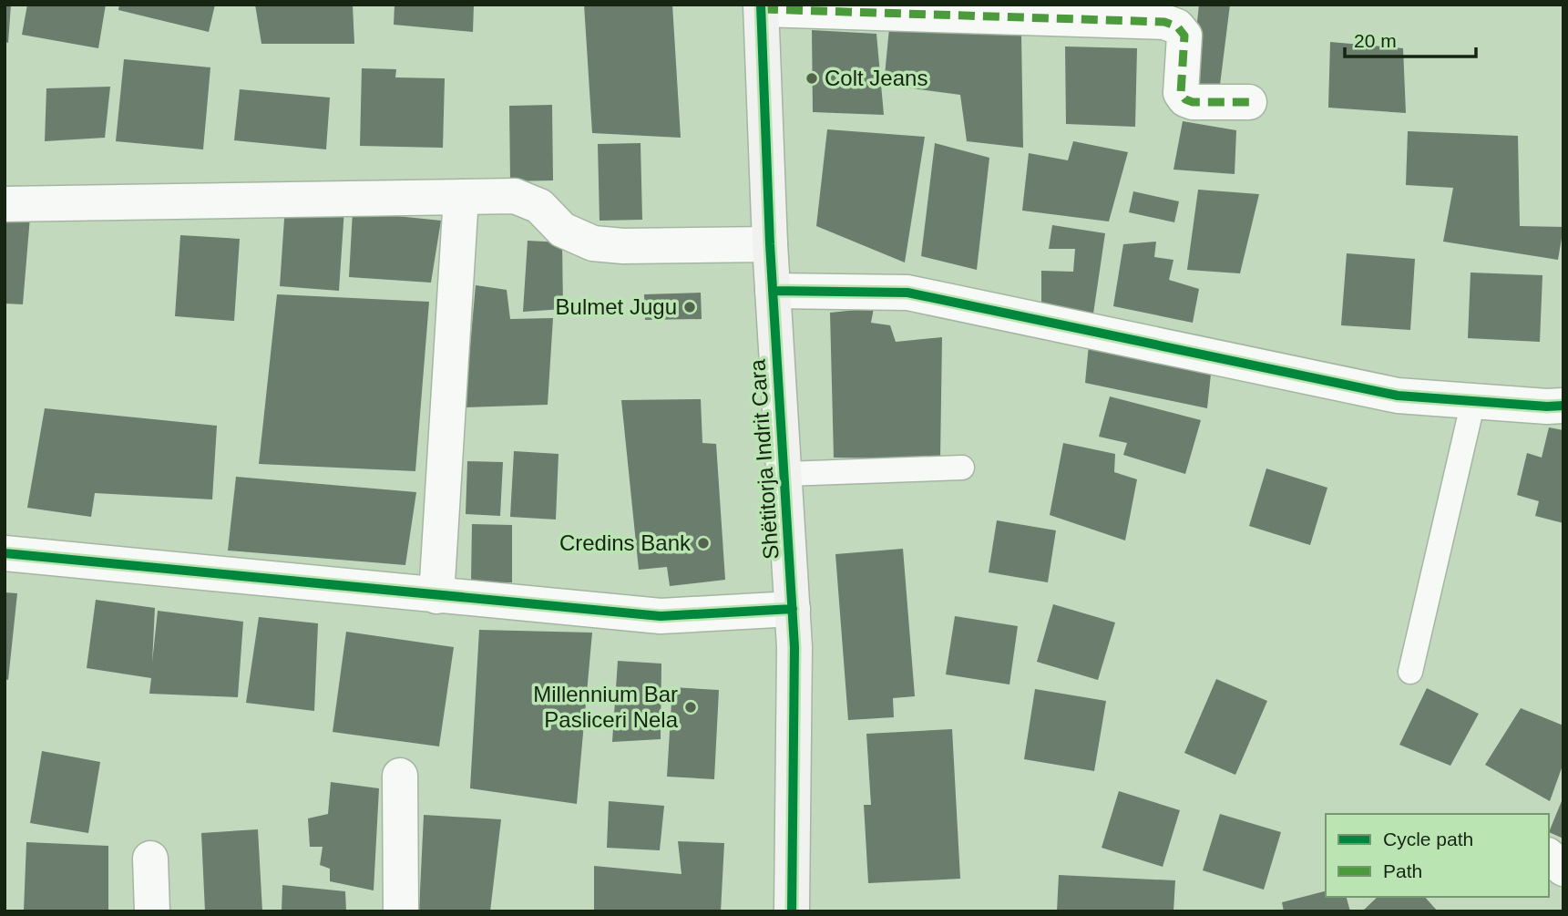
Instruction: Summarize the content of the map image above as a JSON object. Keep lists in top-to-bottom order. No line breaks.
{"streets":{"main road":["Shëtitorja Indrit Cara"]},"places":["Colt Jeans","Bulmet Jugu","Credins Bank","Millennium Bar Pasliceri Nela"],"legend":["Cycle path","Path"],"scale_bar":"20 m"}
